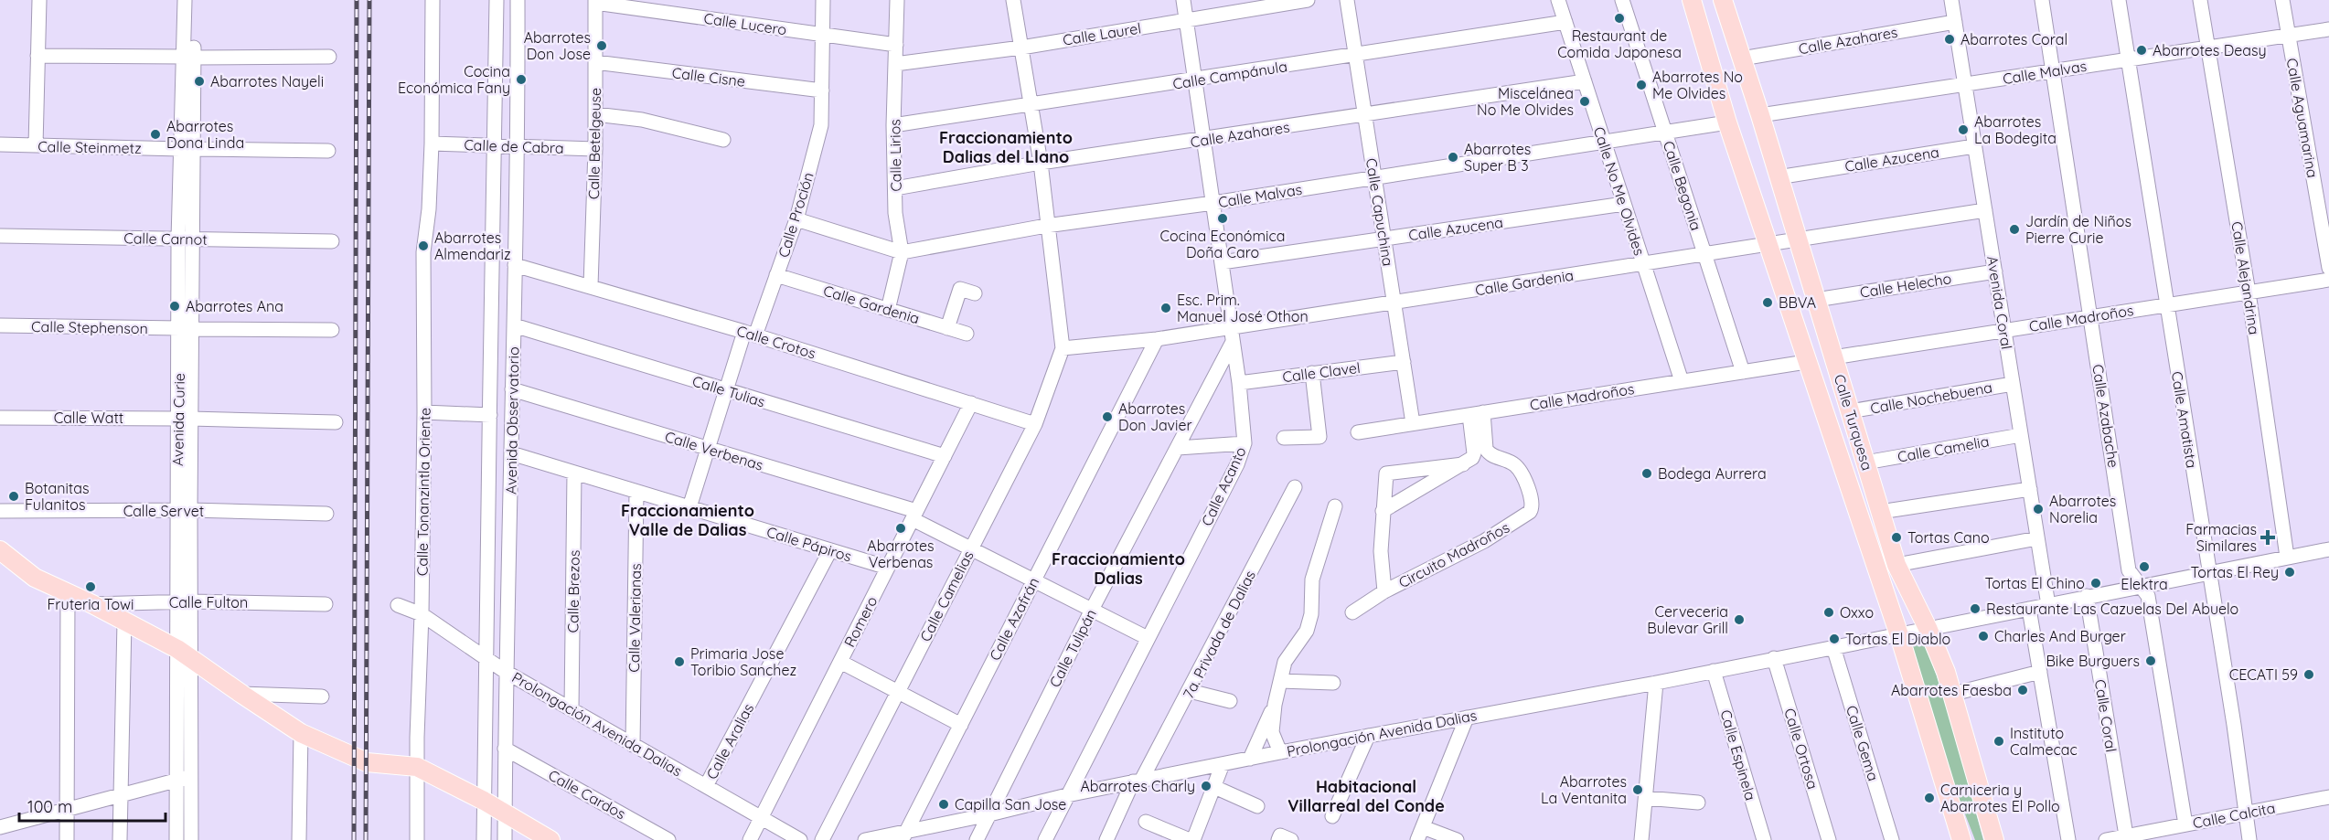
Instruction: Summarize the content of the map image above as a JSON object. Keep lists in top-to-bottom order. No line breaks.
{"streets":{"main road":["Calle Turquesa"],"street":["Calle Lucero","Calle Laurel","Calle Azahares","Calle Malvas","Calle Campánula","Calle Cisne","Calle Aguamarina","Calle Betelgeuse","Calle de Cabra","Calle Steinmetz","Calle Lirios","Calle Azucena","Calle Begonia","Calle No Me Olvides","Calle Capuchina","Calle Proción","Calle Carnot","Calle Alejandrina","Calle Gardenia","Calle Helecho","Avenida Coral","Calle Madroños","Calle Stephenson","Calle Crotos","Calle Clavel","Calle Tulias","Calle Nochebuena","Calle Azabache","Calle Watt","Avenida Curie","Calle Amatista","Avenida Observatorio","Calle Camelia","Calle Verbenas","Calle Acanto","Calle Tonanzintla Oriente","Calle Servet","Calle Pápiros","Circuito Madroños","Calle Brezos","Calle Camelias","Calle Fulton","Calle Valerianas","Calle Azafrán","Romero","7a. Privada de Dalias","Calle Tulipán","Calle Coral","Prolongación Avenida Dalias","Calle Aralias","Calle Gema","Calle Ortosa","Calle Espinela","Calle Cardos","Calle Calcita"]},"crossings":[["Calle Lucero","Calle Betelgeuse"],["Calle Lucero","Calle Lirios"],["Calle Lucero","Calle Proción"],["Calle Laurel","Calle Lirios"],["Calle Laurel","Calle Acanto"],["Calle Azahares","Calle Lirios"],["Calle Azahares","Calle No Me Olvides"],["Calle Azahares","Calle Capuchina"],["Calle Azahares","Avenida Coral"],["Calle Azahares","Calle Turquesa"],["Calle Azahares","Calle Acanto"],["Calle Malvas","Calle Aguamarina"],["Calle Malvas","Calle Lirios"],["Calle Malvas","Calle Begonia"],["Calle Malvas","Calle No Me Olvides"],["Calle Malvas","Calle Capuchina"],["Calle Malvas","Calle Proción"],["Calle Malvas","Calle Alejandrina"],["Calle Malvas","Avenida Coral"],["Calle Malvas","Calle Azabache"],["Calle Malvas","Calle Amatista"],["Calle Malvas","Calle Turquesa"],["Calle Malvas","Calle Acanto"],["Calle Campánula","Calle Lirios"],["Calle Campánula","Calle No Me Olvides"],["Calle Campánula","Calle Capuchina"],["Calle Campánula","Calle Acanto"],["Calle Cisne","Calle Betelgeuse"],["Calle Cisne","Calle Proción"],["Calle Betelgeuse","Calle de Cabra"],["Calle Betelgeuse","Calle Crotos"],["Calle de Cabra","Avenida Observatorio"],["Calle de Cabra","Calle Tonanzintla Oriente"],["Calle Steinmetz","Avenida Curie"],["Calle Lirios","Calle Gardenia"],["Calle Azucena","Calle No Me Olvides"],["Calle Azucena","Calle Capuchina"],["Calle Azucena","Avenida Coral"],["Calle Azucena","Calle Turquesa"],["Calle Azucena","Calle Acanto"],["Calle Begonia","Calle Gardenia"],["Calle Begonia","Calle Madroños"],["Calle No Me Olvides","Calle Gardenia"],["Calle No Me Olvides","Calle Madroños"],["Calle Capuchina","Calle Gardenia"],["Calle Capuchina","Calle Madroños"],["Calle Capuchina","Calle Clavel"],["Calle Proción","Calle Gardenia"],["Calle Proción","Calle Crotos"],["Calle Proción","Calle Tulias"],["Calle Proción","Calle Verbenas"],["Calle Proción","Calle Pápiros"],["Calle Carnot","Avenida Curie"],["Calle Alejandrina","Calle Madroños"],["Calle Alejandrina","Prolongación Avenida Dalias"],["Calle Gardenia","Avenida Coral"],["Calle Gardenia","Calle Turquesa"],["Calle Gardenia","Calle Acanto"],["Calle Gardenia","Calle Camelias"],["Calle Gardenia","Calle Azafrán"],["Calle Gardenia","Calle Tulipán"],["Calle Helecho","Avenida Coral"],["Calle Helecho","Calle Turquesa"],["Avenida Coral","Calle Madroños"],["Avenida Coral","Calle Nochebuena"],["Avenida Coral","Calle Camelia"],["Avenida Coral","Prolongación Avenida Dalias"],["Calle Madroños","Calle Azabache"],["Calle Madroños","Calle Amatista"],["Calle Madroños","Calle Turquesa"],["Calle Madroños","Circuito Madroños"],["Calle Stephenson","Avenida Curie"],["Calle Crotos","Avenida Observatorio"],["Calle Crotos","Calle Camelias"],["Calle Crotos","Romero"],["Calle Clavel","Calle Acanto"],["Calle Tulias","Avenida Observatorio"],["Calle Tulias","Romero"],["Calle Nochebuena","Calle Turquesa"],["Calle Azabache","Prolongación Avenida Dalias"],["Calle Azabache","Calle Calcita"],["Calle Watt","Avenida Curie"],["Avenida Curie","Calle Servet"],["Avenida Curie","Calle Fulton"],["Calle Amatista","Prolongación Avenida Dalias"],["Calle Amatista","Calle Calcita"],["Avenida Observatorio","Calle Verbenas"],["Avenida Observatorio","Calle Pápiros"],["Avenida Observatorio","Prolongación Avenida Dalias"],["Avenida Observatorio","Calle Cardos"],["Calle Turquesa","Calle Camelia"],["Calle Turquesa","Prolongación Avenida Dalias"],["Calle Verbenas","Calle Acanto"],["Calle Verbenas","Calle Camelias"],["Calle Verbenas","Calle Azafrán"],["Calle Verbenas","Romero"],["Calle Verbenas","Calle Tulipán"],["Calle Acanto","Calle Tulipán"],["Calle Acanto","Prolongación Avenida Dalias"],["Calle Tonanzintla Oriente","Prolongación Avenida Dalias"],["Calle Pápiros","Calle Brezos"],["Calle Pápiros","Calle Valerianas"],["Calle Pápiros","Romero"],["Calle Pápiros","Calle Aralias"],["Calle Brezos","Prolongación Avenida Dalias"],["Calle Valerianas","Prolongación Avenida Dalias"],["Calle Azafrán","Prolongación Avenida Dalias"],["Romero","Prolongación Avenida Dalias"],["7a. Privada de Dalias","Prolongación Avenida Dalias"],["Calle Tulipán","Prolongación Avenida Dalias"],["Calle Coral","Prolongación Avenida Dalias"],["Calle Coral","Calle Calcita"],["Prolongación Avenida Dalias","Calle Aralias"],["Prolongación Avenida Dalias","Calle Gema"],["Prolongación Avenida Dalias","Calle Ortosa"],["Prolongación Avenida Dalias","Calle Espinela"]],"districts":["Fraccionamiento Dalias del Llano","Fraccionamiento Valle de Dalias","Fraccionamiento Dalias","Habitacional Villarreal del Conde"],"places":{"other":["Restaurant de Comida Japonesa","Abarrotes Coral","Abarrotes Don Jose","Abarrotes Deasy","Cocina Económica Fany","Abarrotes Nayeli","Abarrotes No Me Olvides","Miscelánea No Me Olvides","Abarrotes La Bodegita","Abarrotes Dona Linda","Abarrotes Super B 3","Cocina Económica Doña Caro","Jardín de Niños Pierre Curie","Abarrotes Almendariz","BBVA","Abarrotes Ana","Esc. Prim. Manuel José Othon","Abarrotes Don Javier","Bodega Aurrera","Botanitas Fulanitos","Abarrotes Norelia","Abarrotes Verbenas","Tortas Cano","Elektra","Tortas El Rey","Tortas El Chino","Fruteria Towi","Restaurante Las Cazuelas Del Abuelo","Oxxo","Cerveceria Bulevar Grill","Charles And Burger","Tortas El Diablo","Bike Burguers","Primaria Jose Toribio Sanchez","CECATI 59","Abarrotes Faesba","Instituto Calmecac","Abarrotes Charly","Abarrotes La Ventanita","Carniceria y Abarrotes El Pollo","Capilla San Jose"],"health":["Farmacias Similares"]},"scale_bar":"100 m"}
